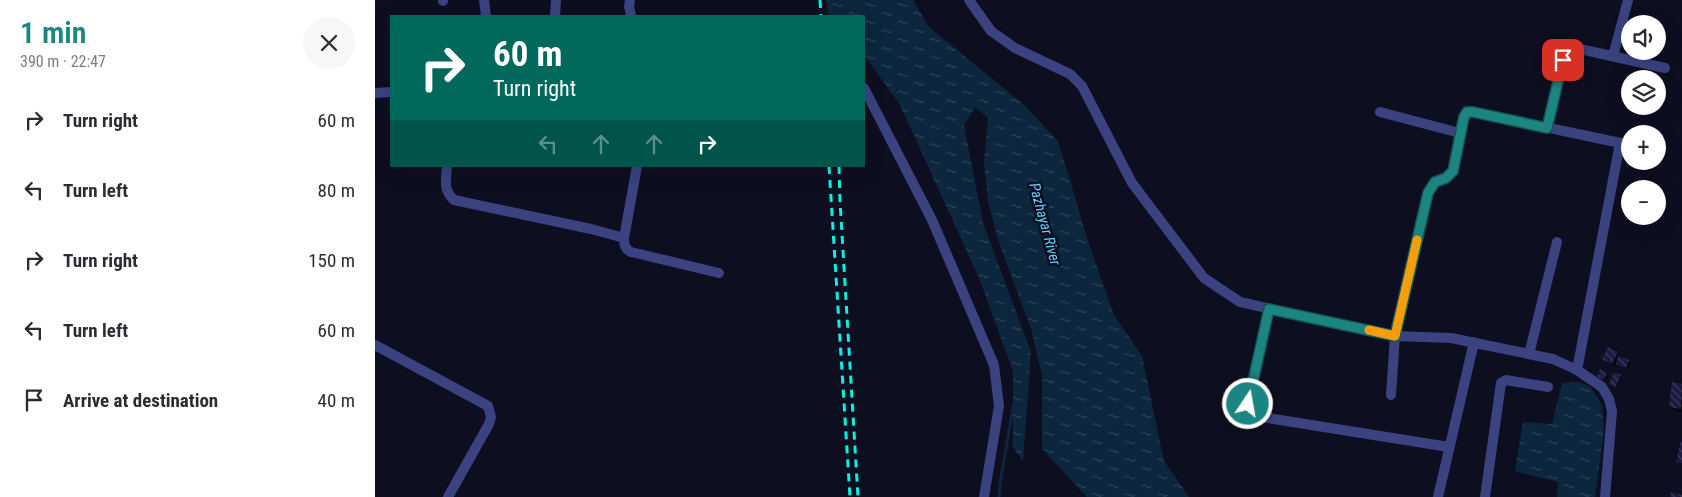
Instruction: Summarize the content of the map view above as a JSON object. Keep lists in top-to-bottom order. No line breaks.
{"water":["Pazhayar River"],"page":{"heading":["1 min","390 m · 22:47"],"map_buttons":["+","−"],"turn":["60 m","Turn right"],"list":[{"name":"Turn right","value":"60 m"},{"name":"Turn left","value":"80 m"},{"name":"Turn right","value":"150 m"},{"name":"Turn left","value":"60 m"},{"name":"Arrive at destination","value":"40 m"}]}}
